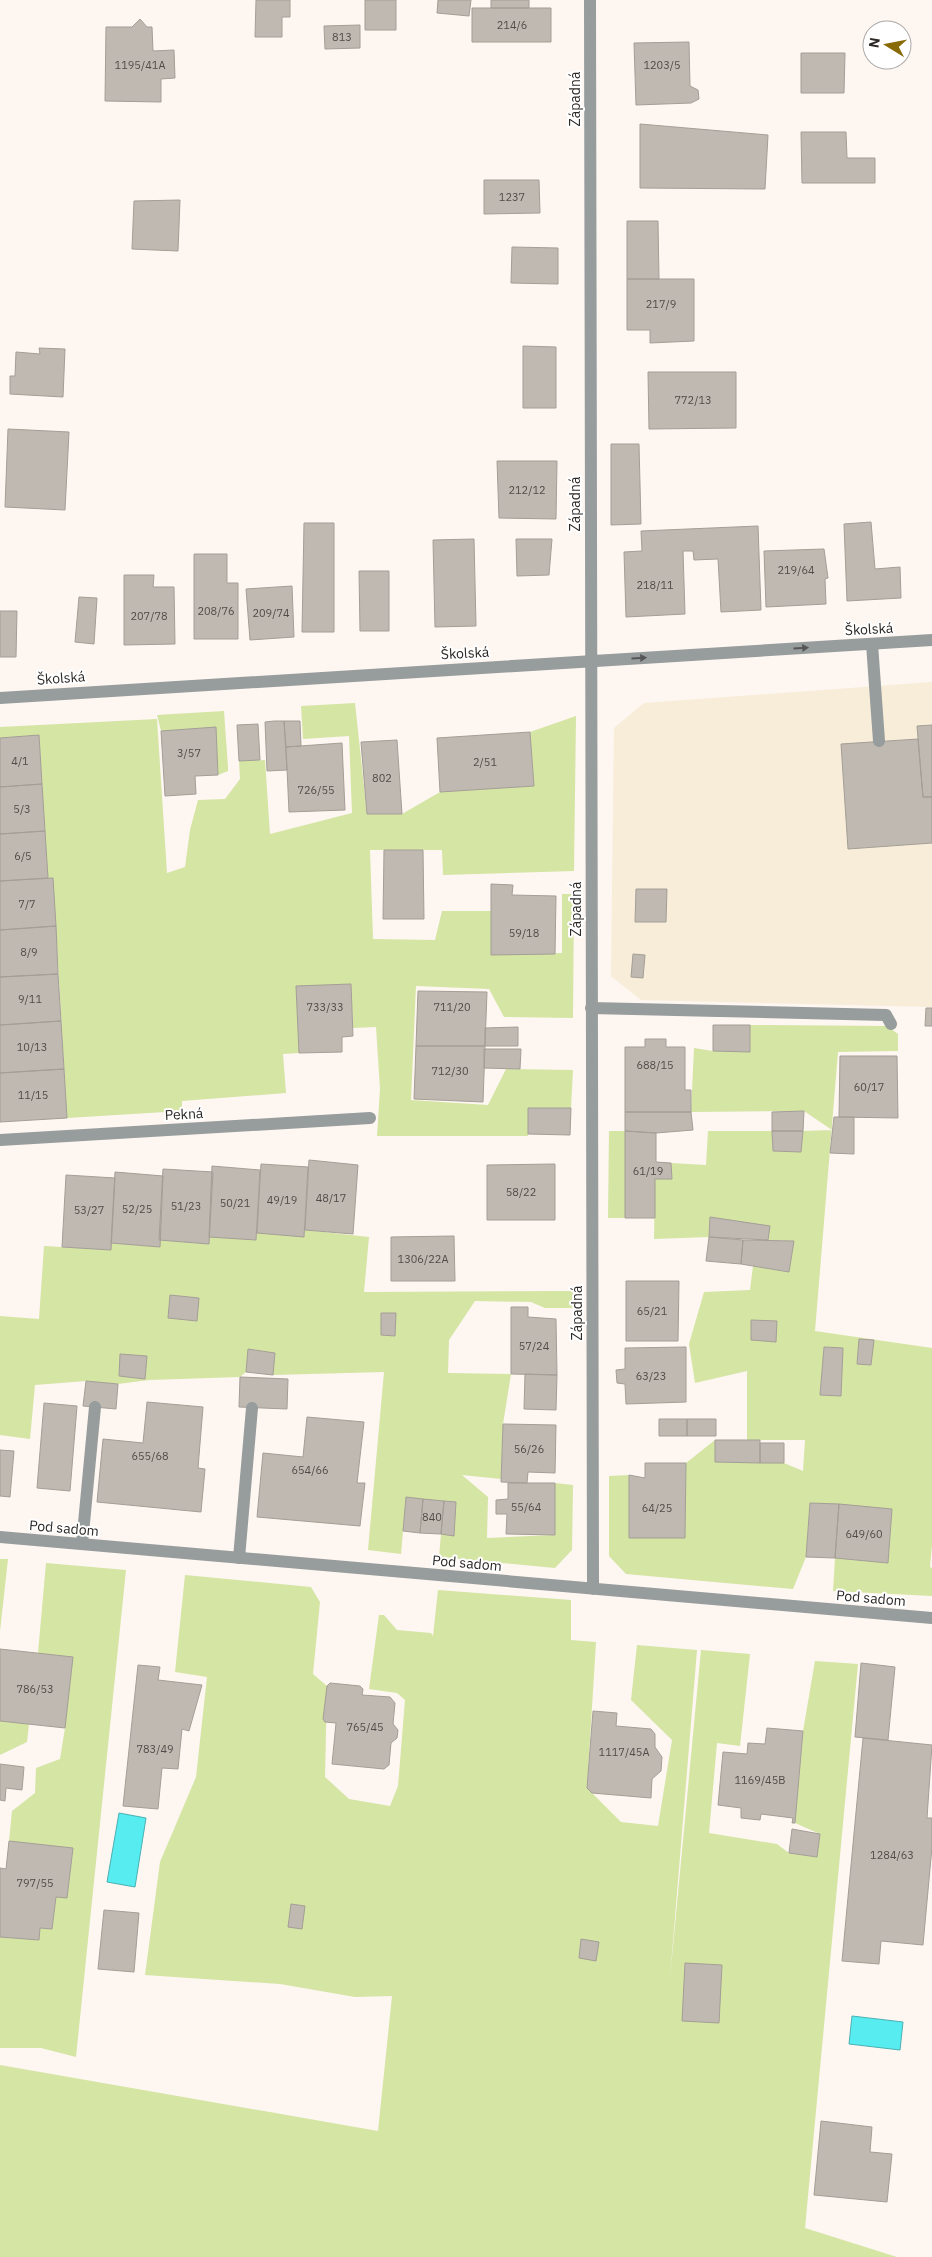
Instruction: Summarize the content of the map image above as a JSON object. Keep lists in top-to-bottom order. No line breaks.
{"streets":{"street":["Západná","Školská","Pekná","Pod sadom"]},"crossings":[["Západná","Školská"],["Západná","Pod sadom"]],"house_numbers":["214/6","813","1195/41A","1203/5","1237","217/9","772/13","212/12","219/64","218/11","208/76","209/74","207/78","3/57","4/1","2/51","802","726/55","5/3","6/5","7/7","59/18","8/9","9/11","733/33","711/20","10/13","688/15","712/30","60/17","11/15","61/19","58/22","48/17","49/19","50/21","51/23","52/25","53/27","1306/22A","65/21","57/24","63/23","56/26","655/68","654/66","55/64","64/25","840","649/60","786/53","765/45","783/49","1117/45A","1169/45B","1284/63","797/55"],"north":"left"}
